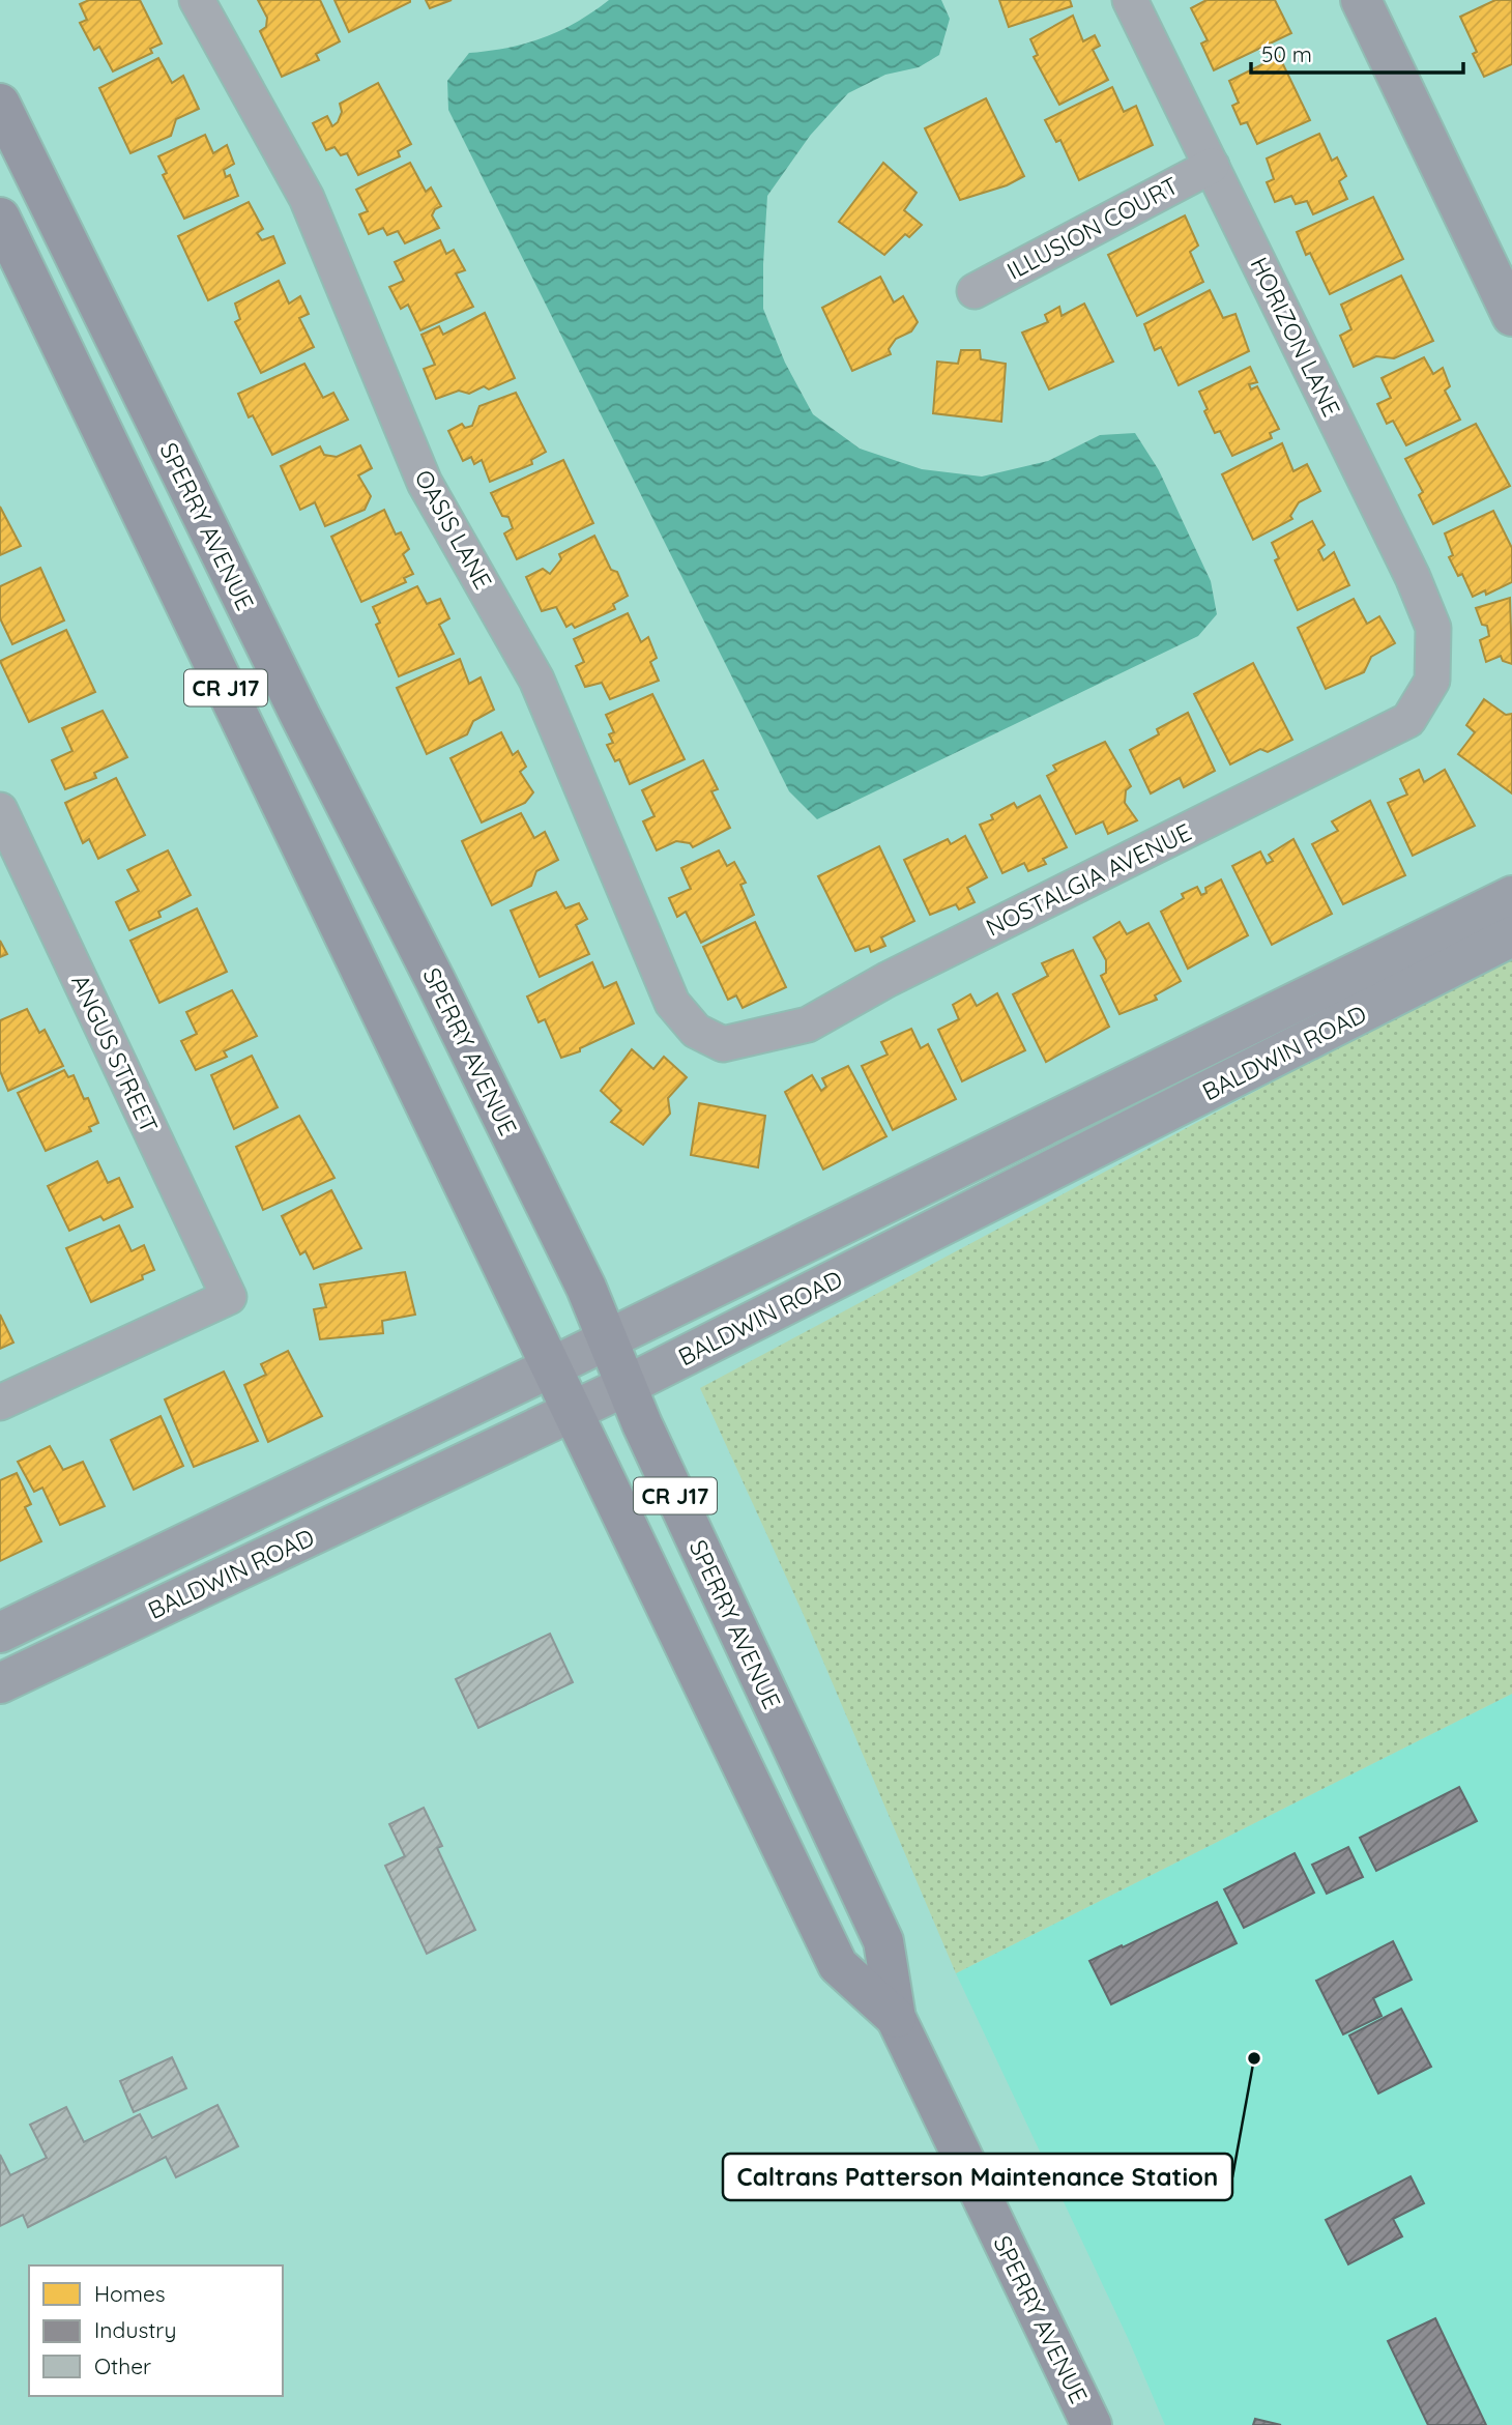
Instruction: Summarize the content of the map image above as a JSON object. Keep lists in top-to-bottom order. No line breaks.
{"streets":{"main road":["SPERRY AVENUE","CR J17","BALDWIN ROAD"],"street":["ILLUSION COURT","HORIZON LANE","OASIS LANE","NOSTALGIA AVENUE","ANGUS STREET"]},"crossings":[["ILLUSION COURT","HORIZON LANE"],["HORIZON LANE","NOSTALGIA AVENUE"],["SPERRY AVENUE","BALDWIN ROAD"],["OASIS LANE","NOSTALGIA AVENUE"]],"places":["Caltrans Patterson Maintenance Station"],"legend":["Homes","Industry","Other"],"scale_bar":"50 m"}
